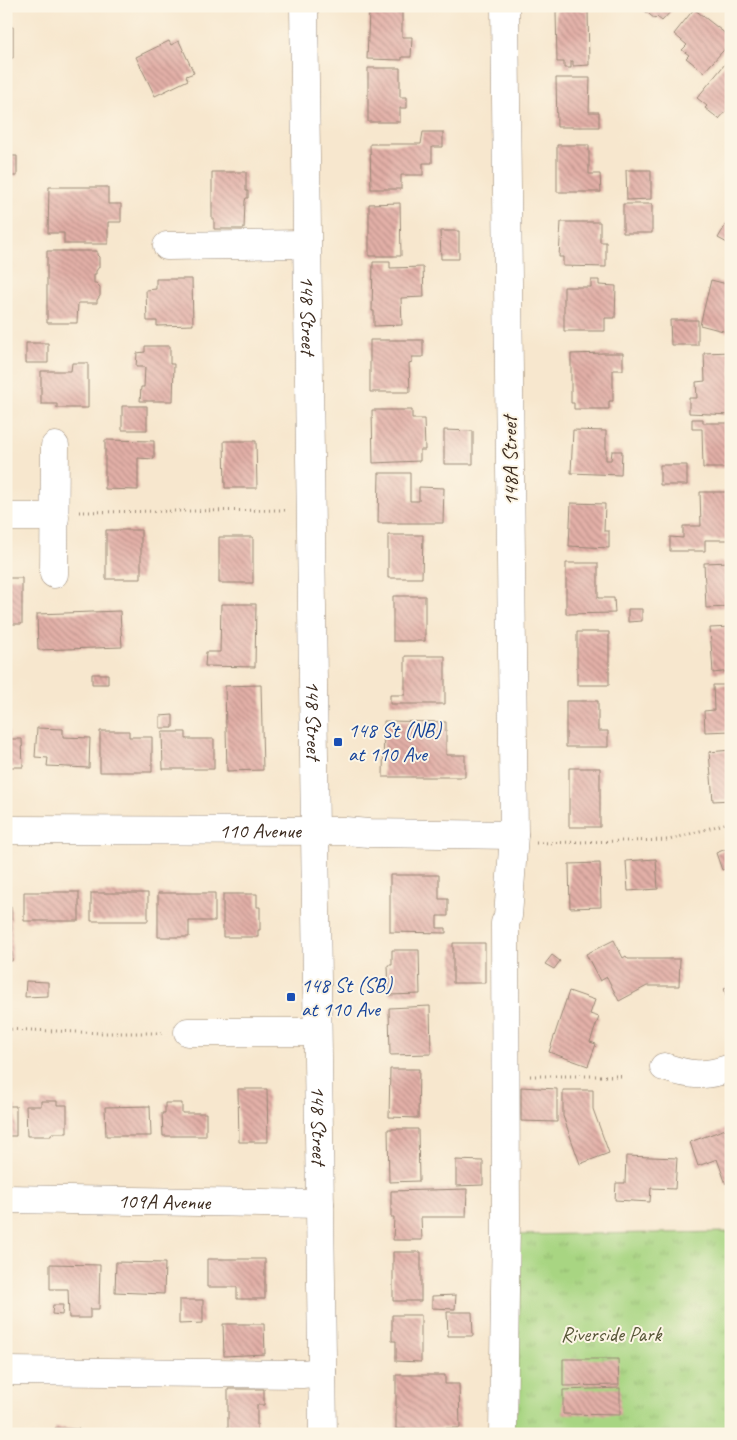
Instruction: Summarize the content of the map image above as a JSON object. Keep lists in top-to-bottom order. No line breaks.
{"streets":{"street":["148 Street","148A Street","110 Avenue","109A Avenue"]},"crossings":[["148 Street","110 Avenue"],["148 Street","109A Avenue"],["148A Street","110 Avenue"]],"parks":["Riverside Park"],"places":{"transit":["148 St (NB) at 110 Ave","148 St (SB) at 110 Ave"]}}
